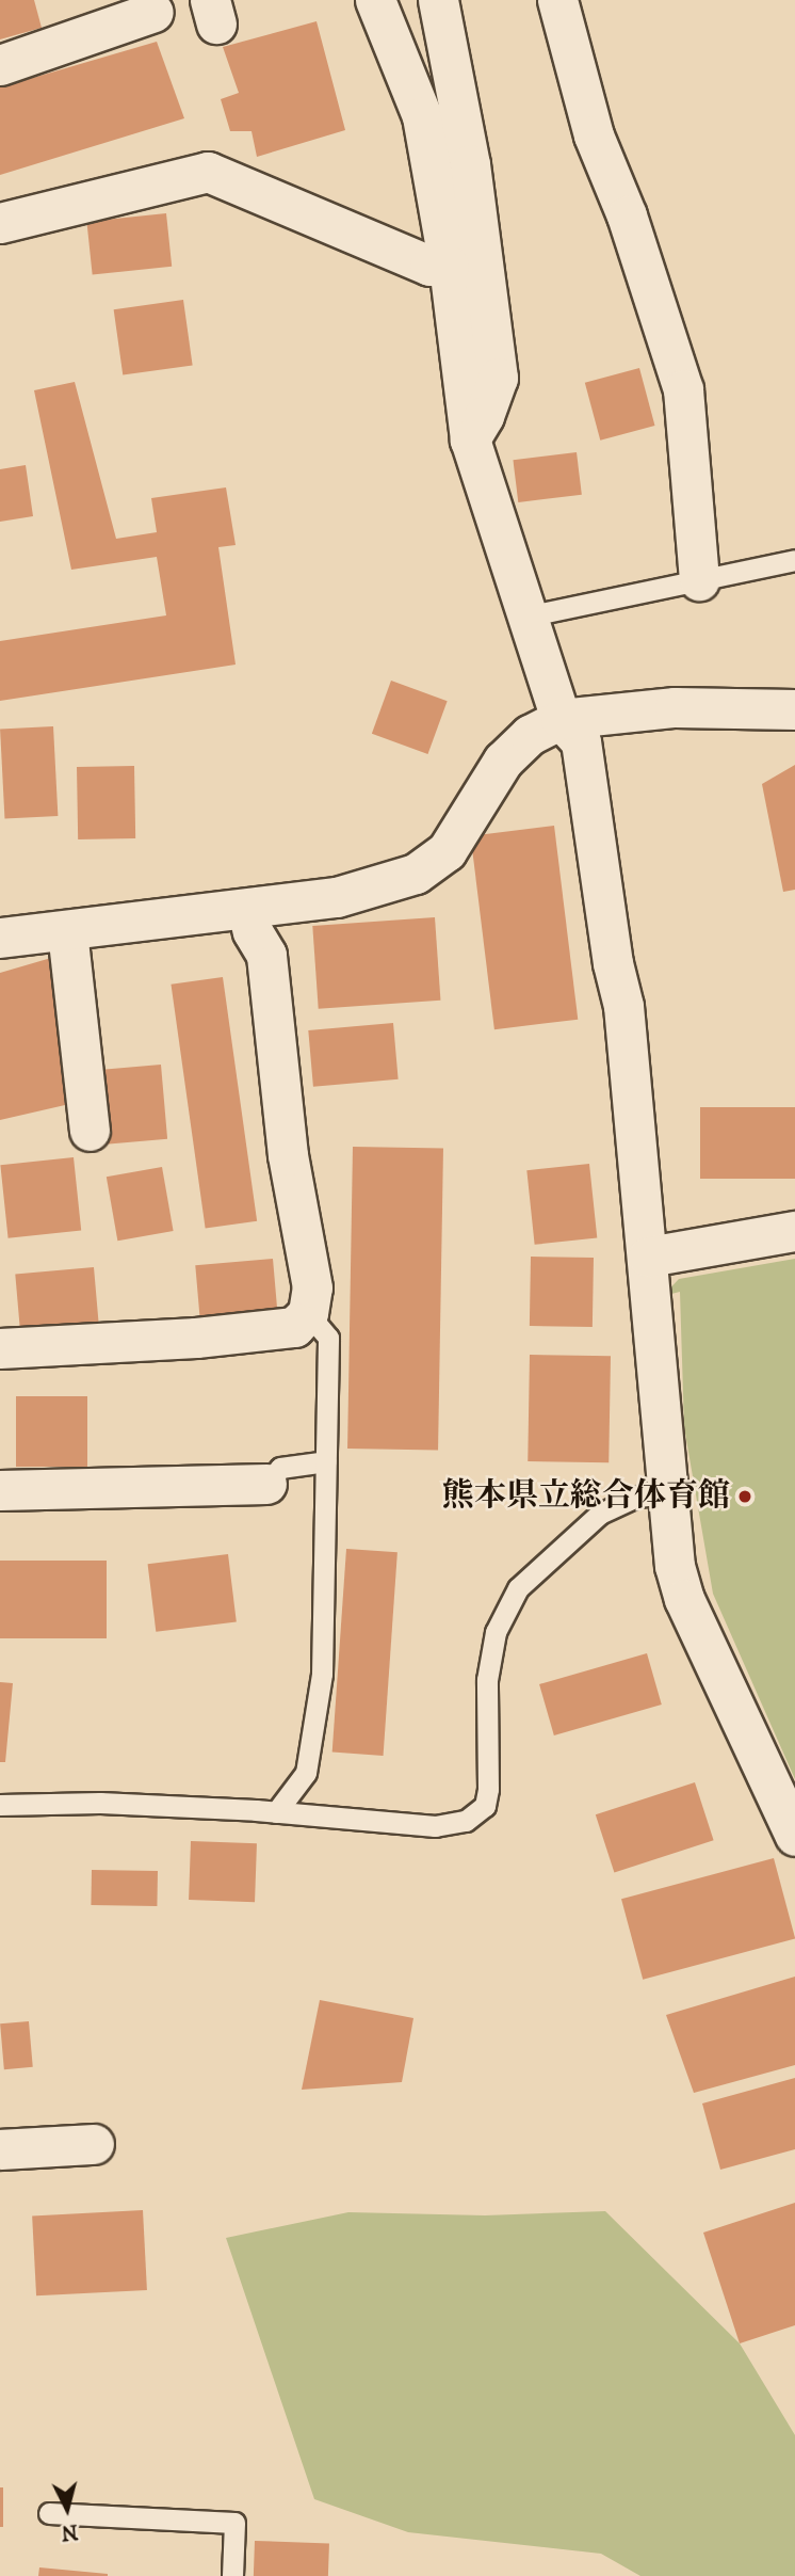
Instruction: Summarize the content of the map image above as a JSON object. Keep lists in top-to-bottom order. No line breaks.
{"places":["熊本県立総合体育館"],"north":"bottom"}
